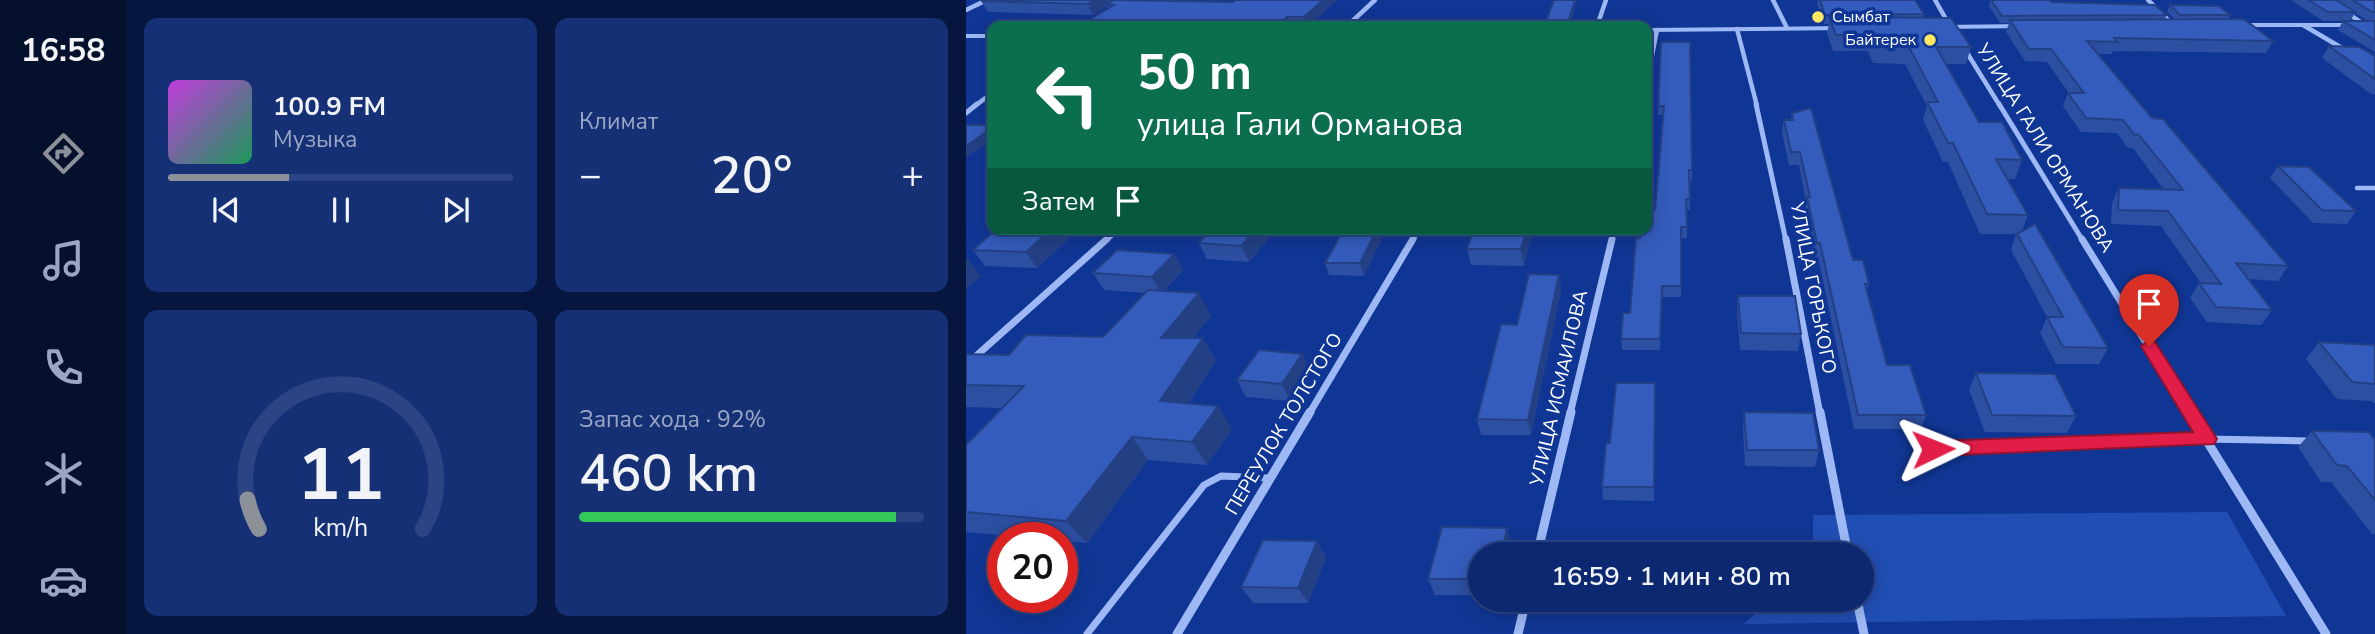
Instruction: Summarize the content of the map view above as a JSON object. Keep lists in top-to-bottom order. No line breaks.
{"streets":{"street":["УЛИЦА ГАЛИ ОРМАНОВА","УЛИЦА ГОРЬКОГО","УЛИЦА ИСМАИЛОВА","ПЕРЕУЛОК ТОЛСТОГО"]},"places":["Сымбат","Байтерек"],"page":{"tabs":"16:58","tile":["Климат",["Запас хода · 92%","460 km"]],"turn":["50 m","улица Гали Орманова"],"song":["100.9 FM","Музыка"],"heat":["−","20°","+"],"then":"Затем","limit":"20","trip":"16:59 · 1 мин · 80 m","gauge":["11","km/h"]}}
